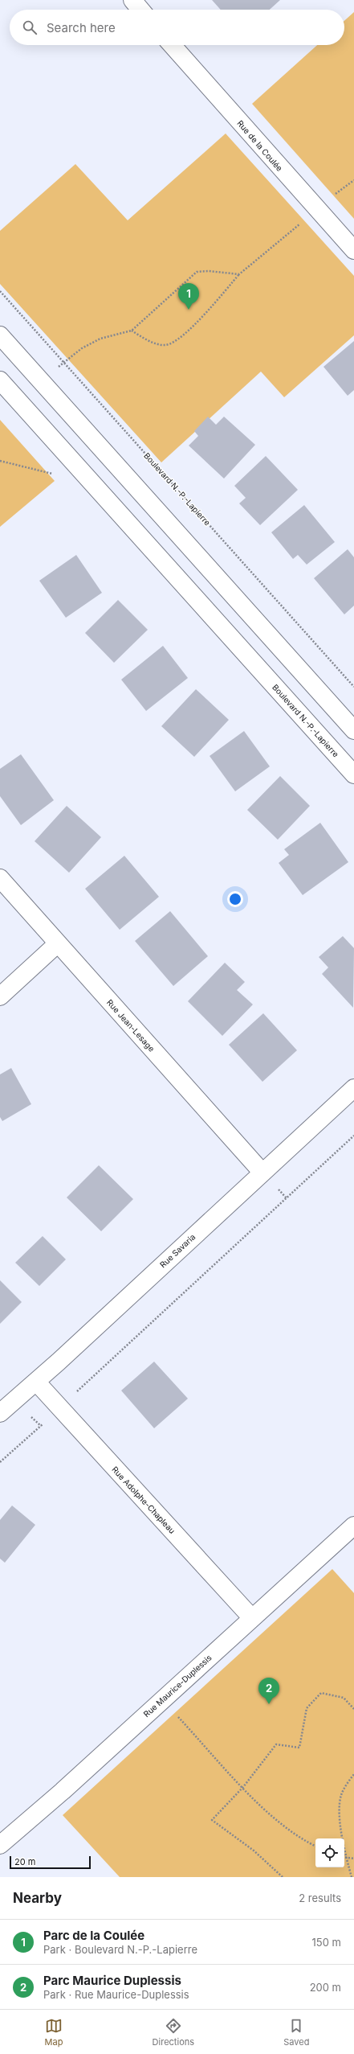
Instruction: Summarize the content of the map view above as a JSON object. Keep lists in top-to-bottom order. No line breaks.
{"streets":{"street":["Rue de la Coulée","Boulevard N.-P.-Lapierre","Rue Jean-Lesage","Rue Savaria","Rue Adolphe-Chapleau","Rue Maurice-Duplessis"]},"crossings":[["Rue Jean-Lesage","Rue Savaria"],["Rue Savaria","Rue Adolphe-Chapleau"],["Rue Adolphe-Chapleau","Rue Maurice-Duplessis"]],"scale_bar":"20 m","page":{"search":"Search here","pins":["1","2"],"scale":"20 m","heading":["Nearby","2 results"],"list":[{"mark":"1","name":"Parc de la Coulée","note":"Park · Boulevard N.-P.-Lapierre","value":"150 m"},{"mark":"2","name":"Parc Maurice Duplessis","note":"Park · Rue Maurice-Duplessis","value":"200 m"}],"nav":["Map","Directions","Saved"]}}
